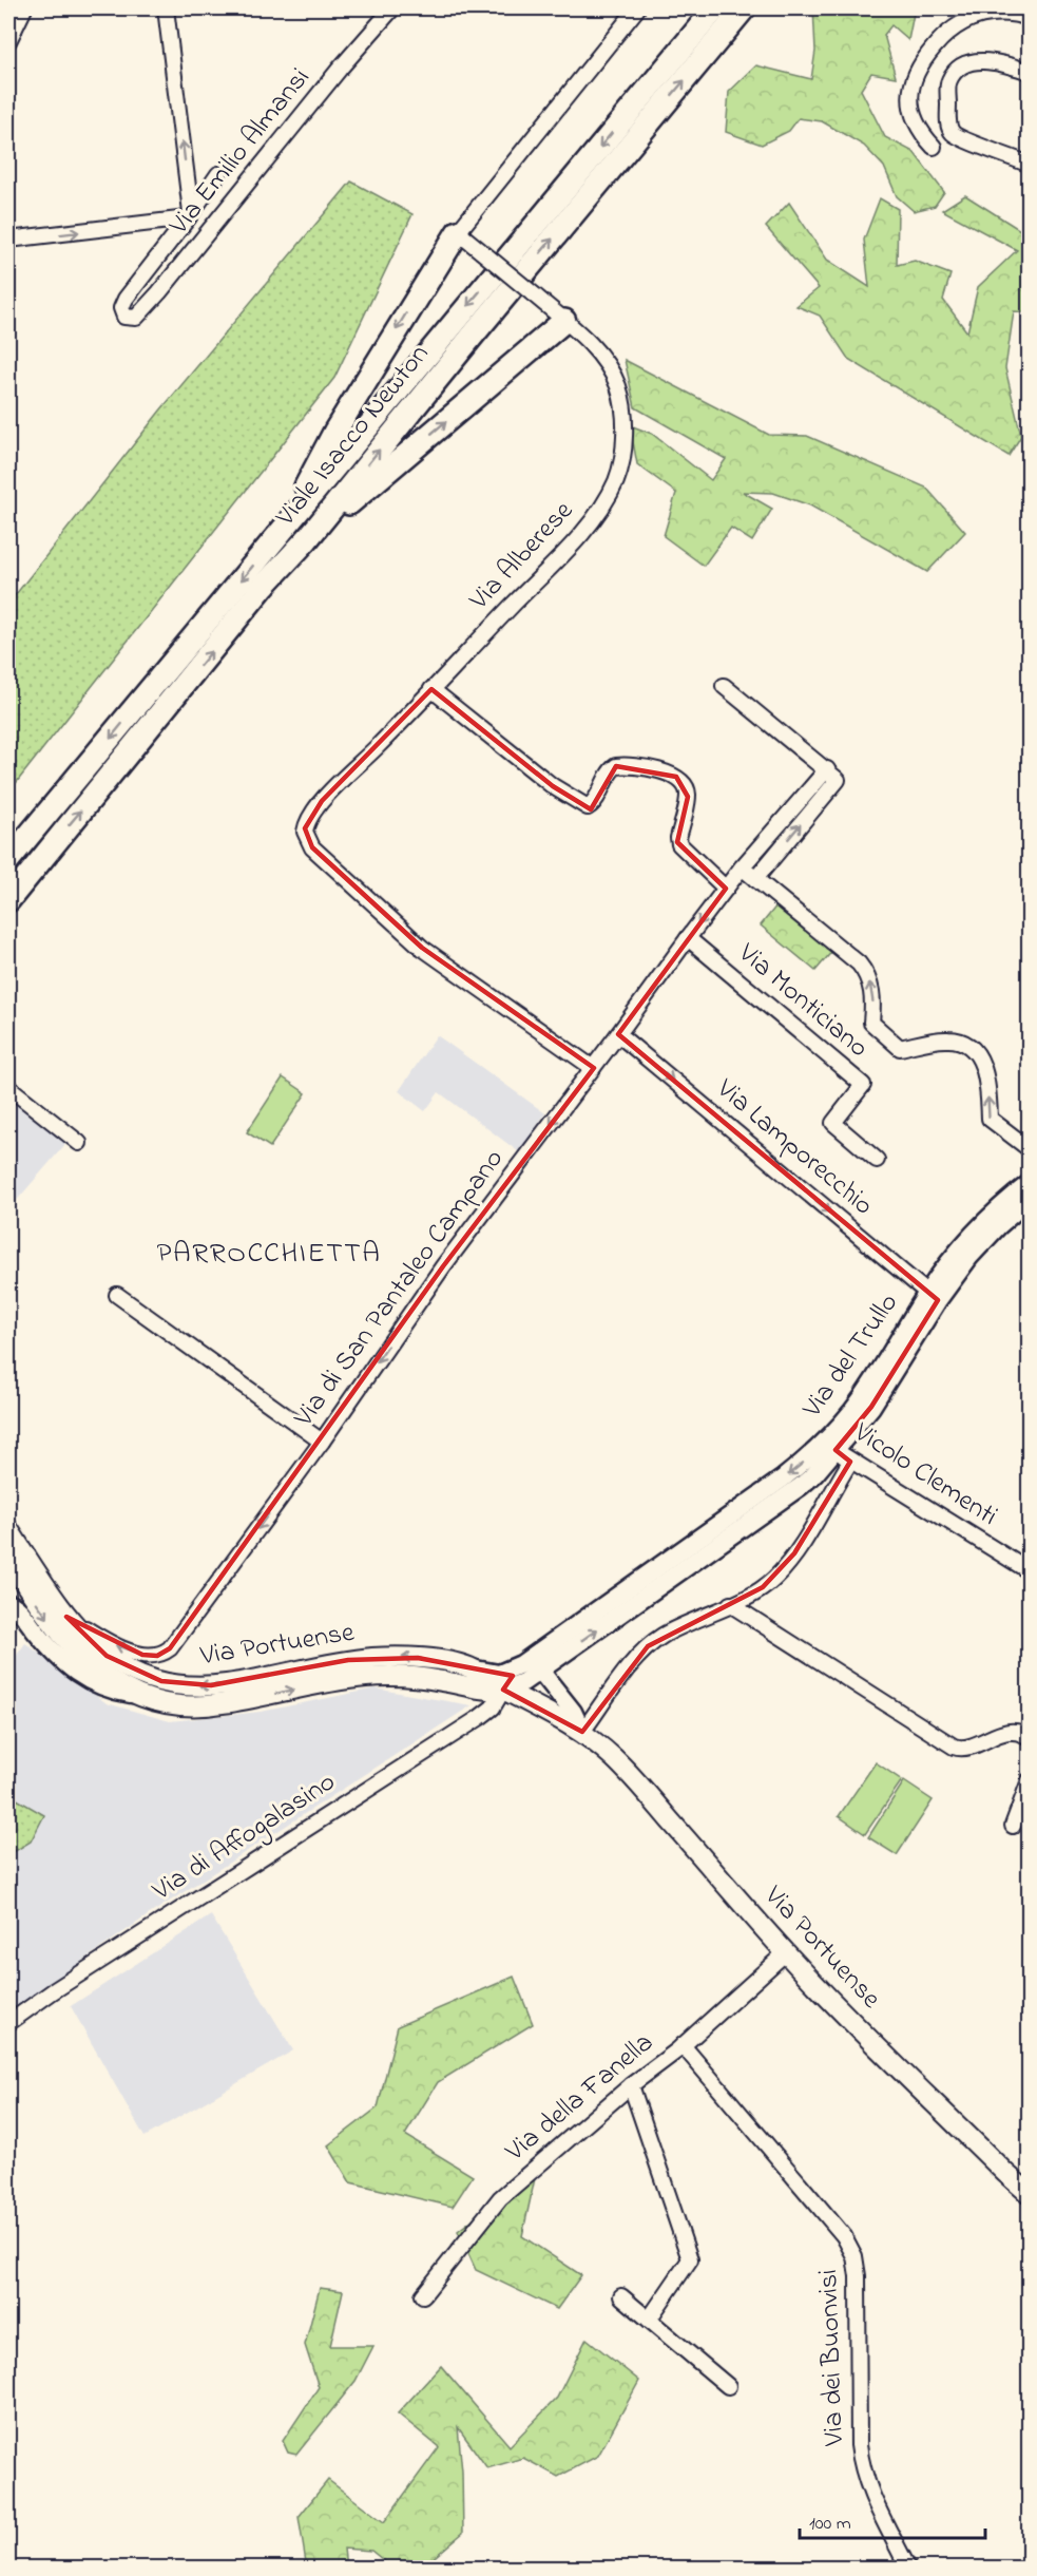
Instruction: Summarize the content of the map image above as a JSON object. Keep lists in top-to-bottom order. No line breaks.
{"streets":{"highway":["Viale Isacco Newton"],"main road":["Via Portuense"],"street":["Via Emilio Almansi","Via Alberese","Via Monticiano","Via Lamporecchio","Via di San Pantaleo Campano","Via del Trullo","Vicolo Clementi","Via di Affogalasino","Via della Fanella","Via dei Buonvisi"]},"crossings":[["Via Alberese","Via di San Pantaleo Campano"],["Via Monticiano","Via di San Pantaleo Campano"],["Via Lamporecchio","Via di San Pantaleo Campano"],["Via Lamporecchio","Via del Trullo"],["Via di San Pantaleo Campano","Via Portuense"],["Via del Trullo","Vicolo Clementi"],["Via del Trullo","Via Portuense"],["Via del Trullo","Via di Affogalasino"],["Via Portuense","Via di Affogalasino"],["Via Portuense","Via della Fanella"],["Via della Fanella","Via dei Buonvisi"]],"one_way":["Via Lamporecchio","Via di San Pantaleo Campano"],"districts":["PARROCCHIETTA"],"scale_bar":"100 m"}
